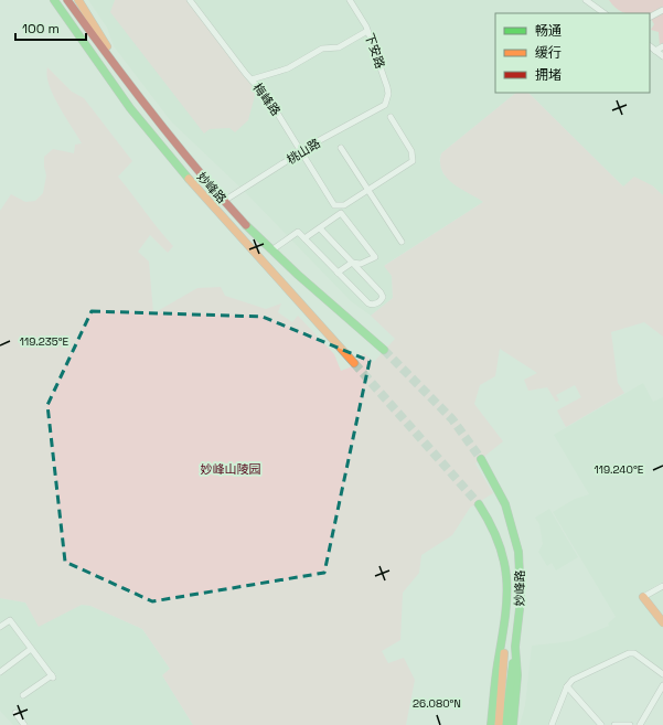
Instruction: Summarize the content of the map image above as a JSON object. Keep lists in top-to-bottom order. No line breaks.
{"streets":{"main road":["妙峰路"],"street":["下安路","梅峰路","桃山路"]},"crossings":[["下安路","桃山路"],["梅峰路","桃山路"],["桃山路","妙峰路"]],"parks":["妙峰山陵园"],"legend":["畅通","缓行","拥堵"],"scale_bar":"100 m","coordinates":["119.235°E","119.240°E","26.080°N"]}
